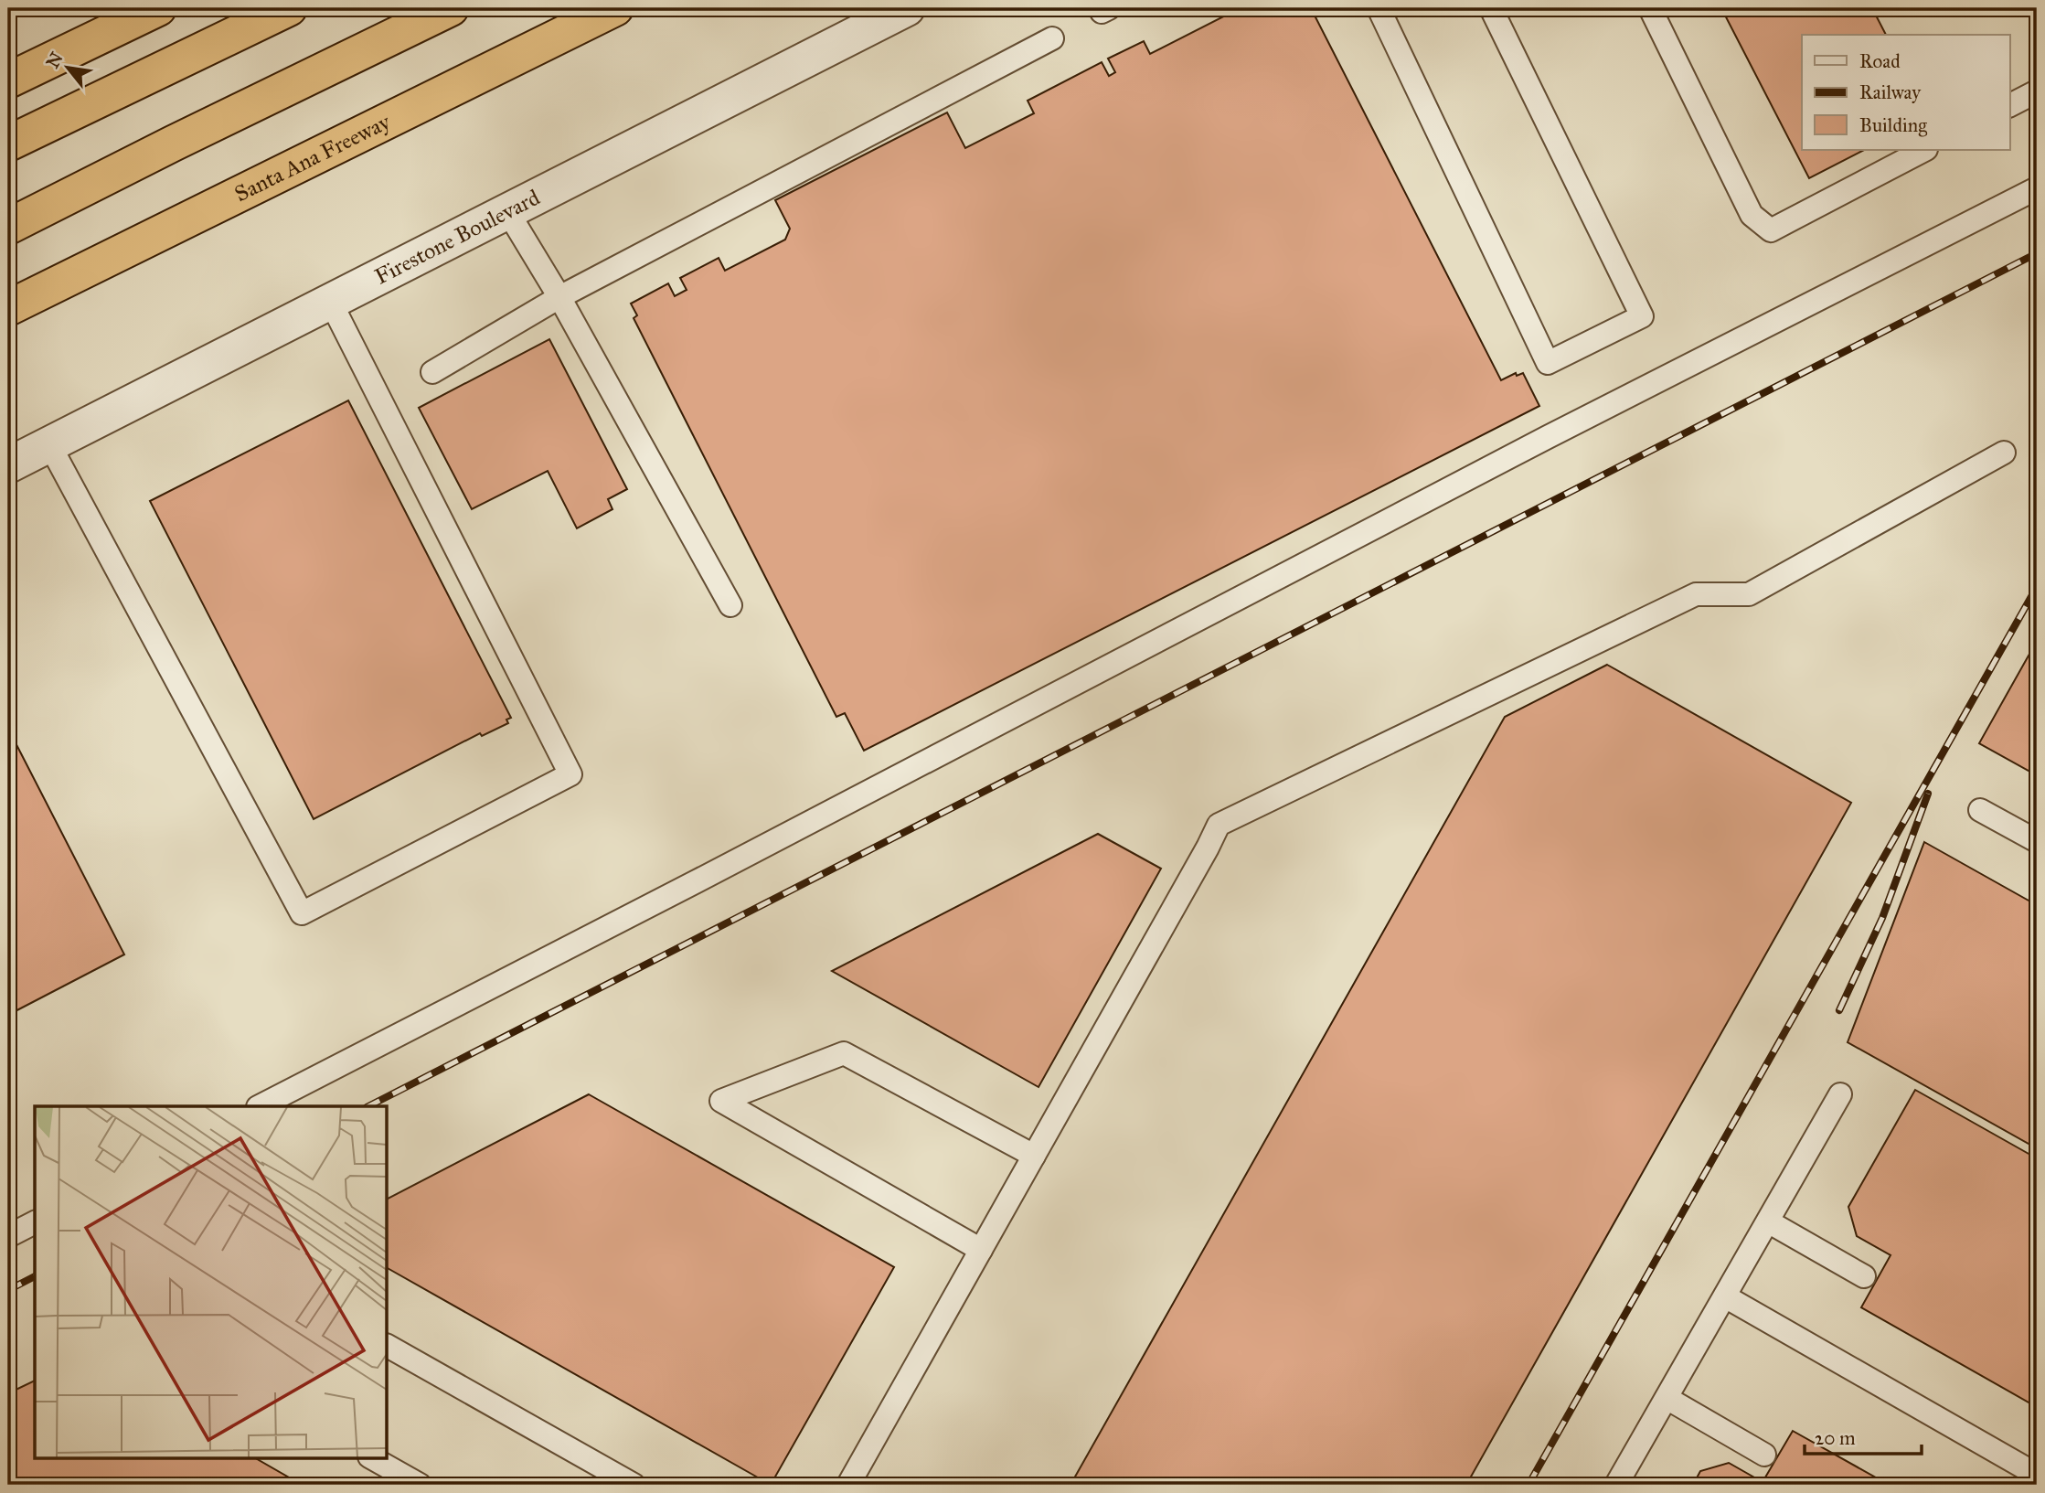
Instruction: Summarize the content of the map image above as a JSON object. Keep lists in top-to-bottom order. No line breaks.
{"streets":{"highway":["Santa Ana Freeway"],"street":["Firestone Boulevard"]},"legend":["Road","Railway","Building"],"scale_bar":"20 m","north":"top left"}
